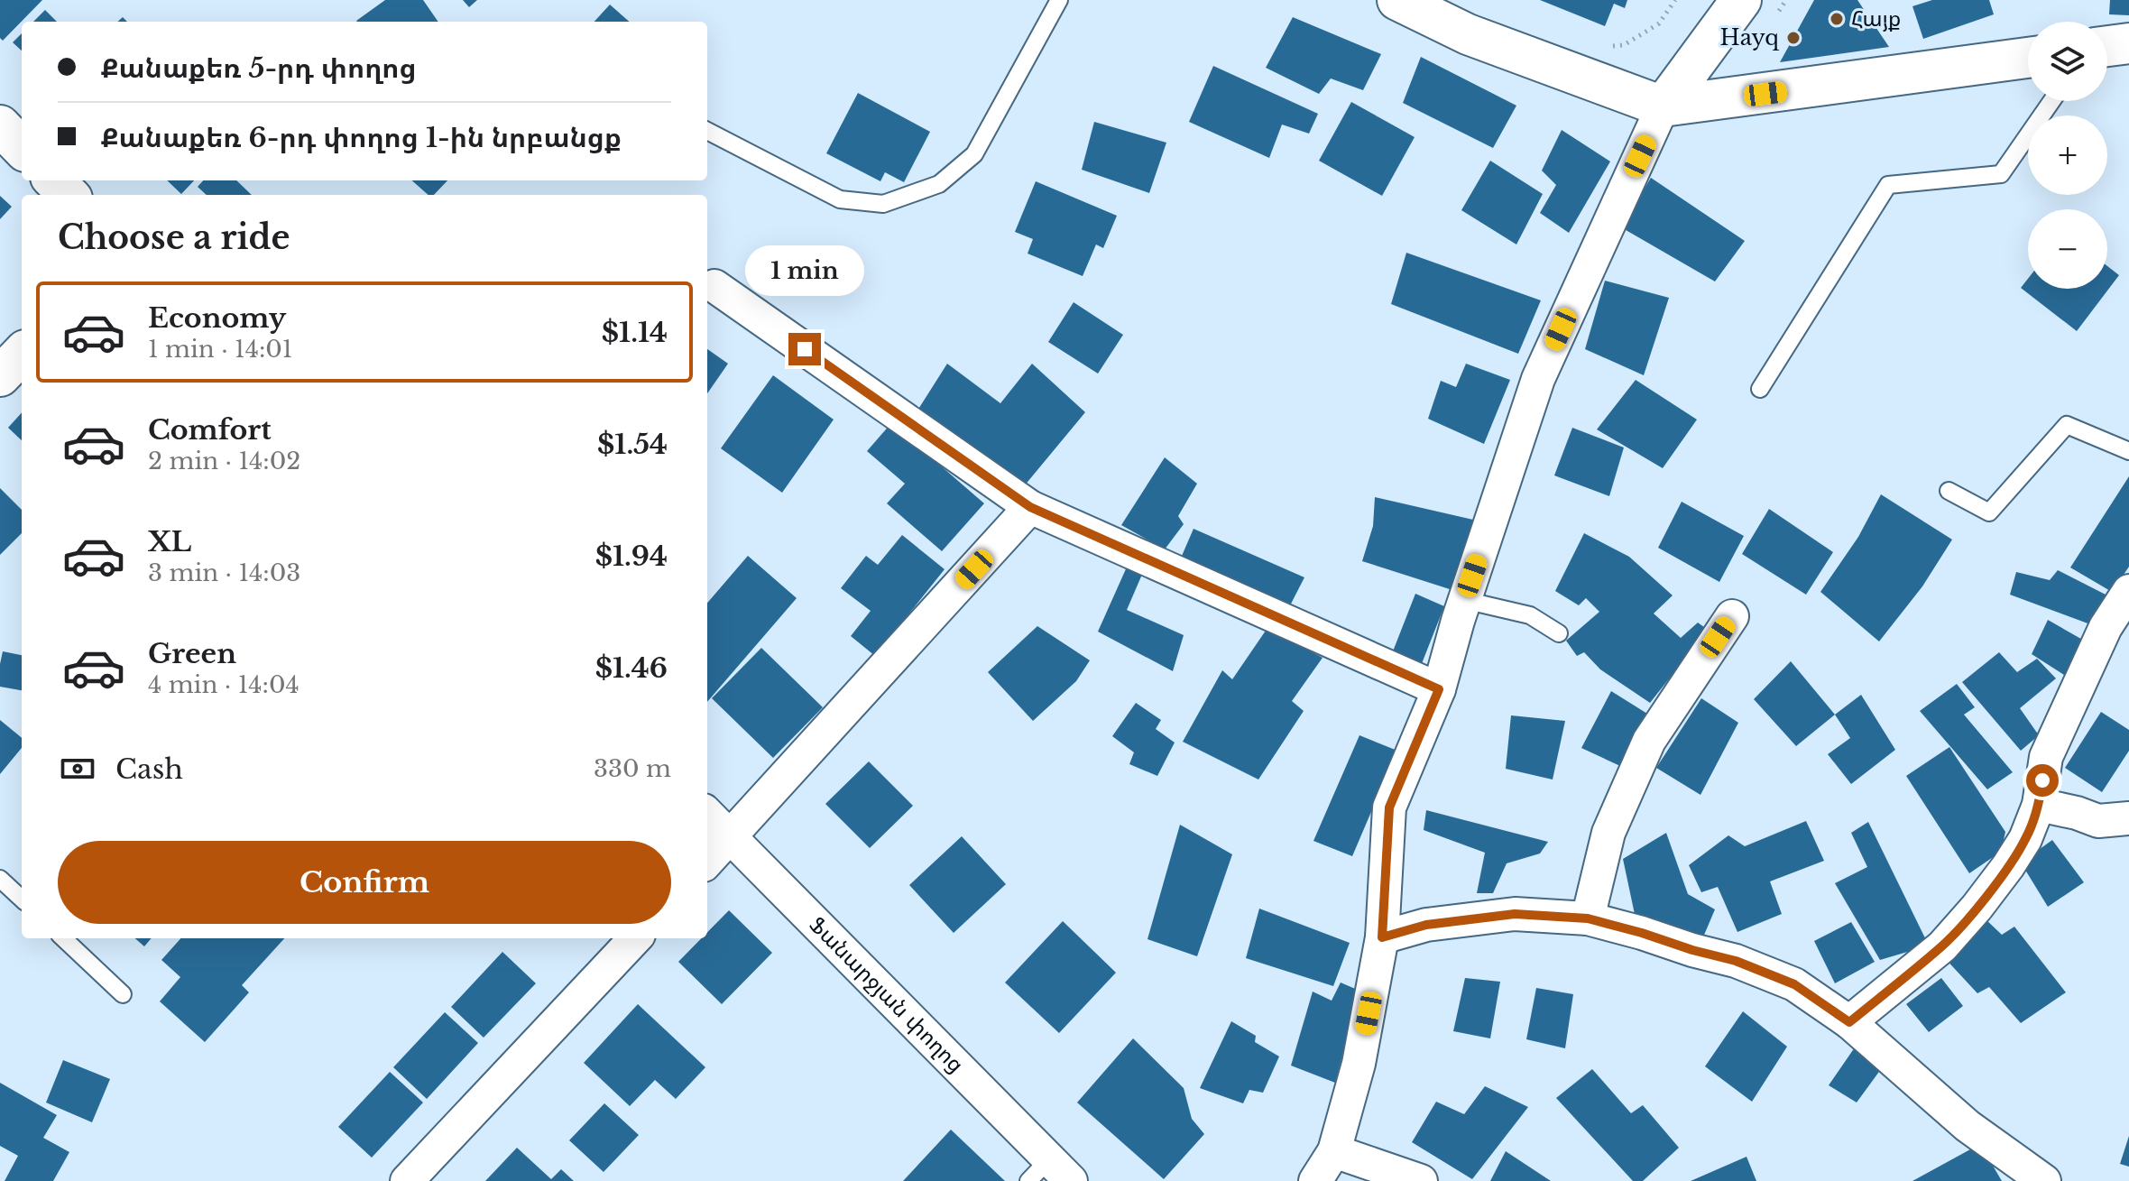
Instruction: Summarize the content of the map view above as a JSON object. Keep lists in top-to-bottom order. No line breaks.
{"streets":{"street":["Ֆանարջյան փողոց"]},"places":["Հայք","Hayq"],"page":{"map_buttons":["+","−"],"banner":["Քանաքեռ 5-րդ փողոց","Քանաքեռ 6-րդ փողոց 1-ին նրբանցք"],"heading":"Choose a ride","bubble":"1 min","list":[{"name":"Economy","note":"1 min · 14:01","value":"$1.14"},{"name":"Comfort","note":"2 min · 14:02","value":"$1.54"},{"name":"XL","note":"3 min · 14:03","value":"$1.94"},{"name":"Green","note":"4 min · 14:04","value":"$1.46"}],"pay":["Cash","330 m"],"buttons":"Confirm"}}
